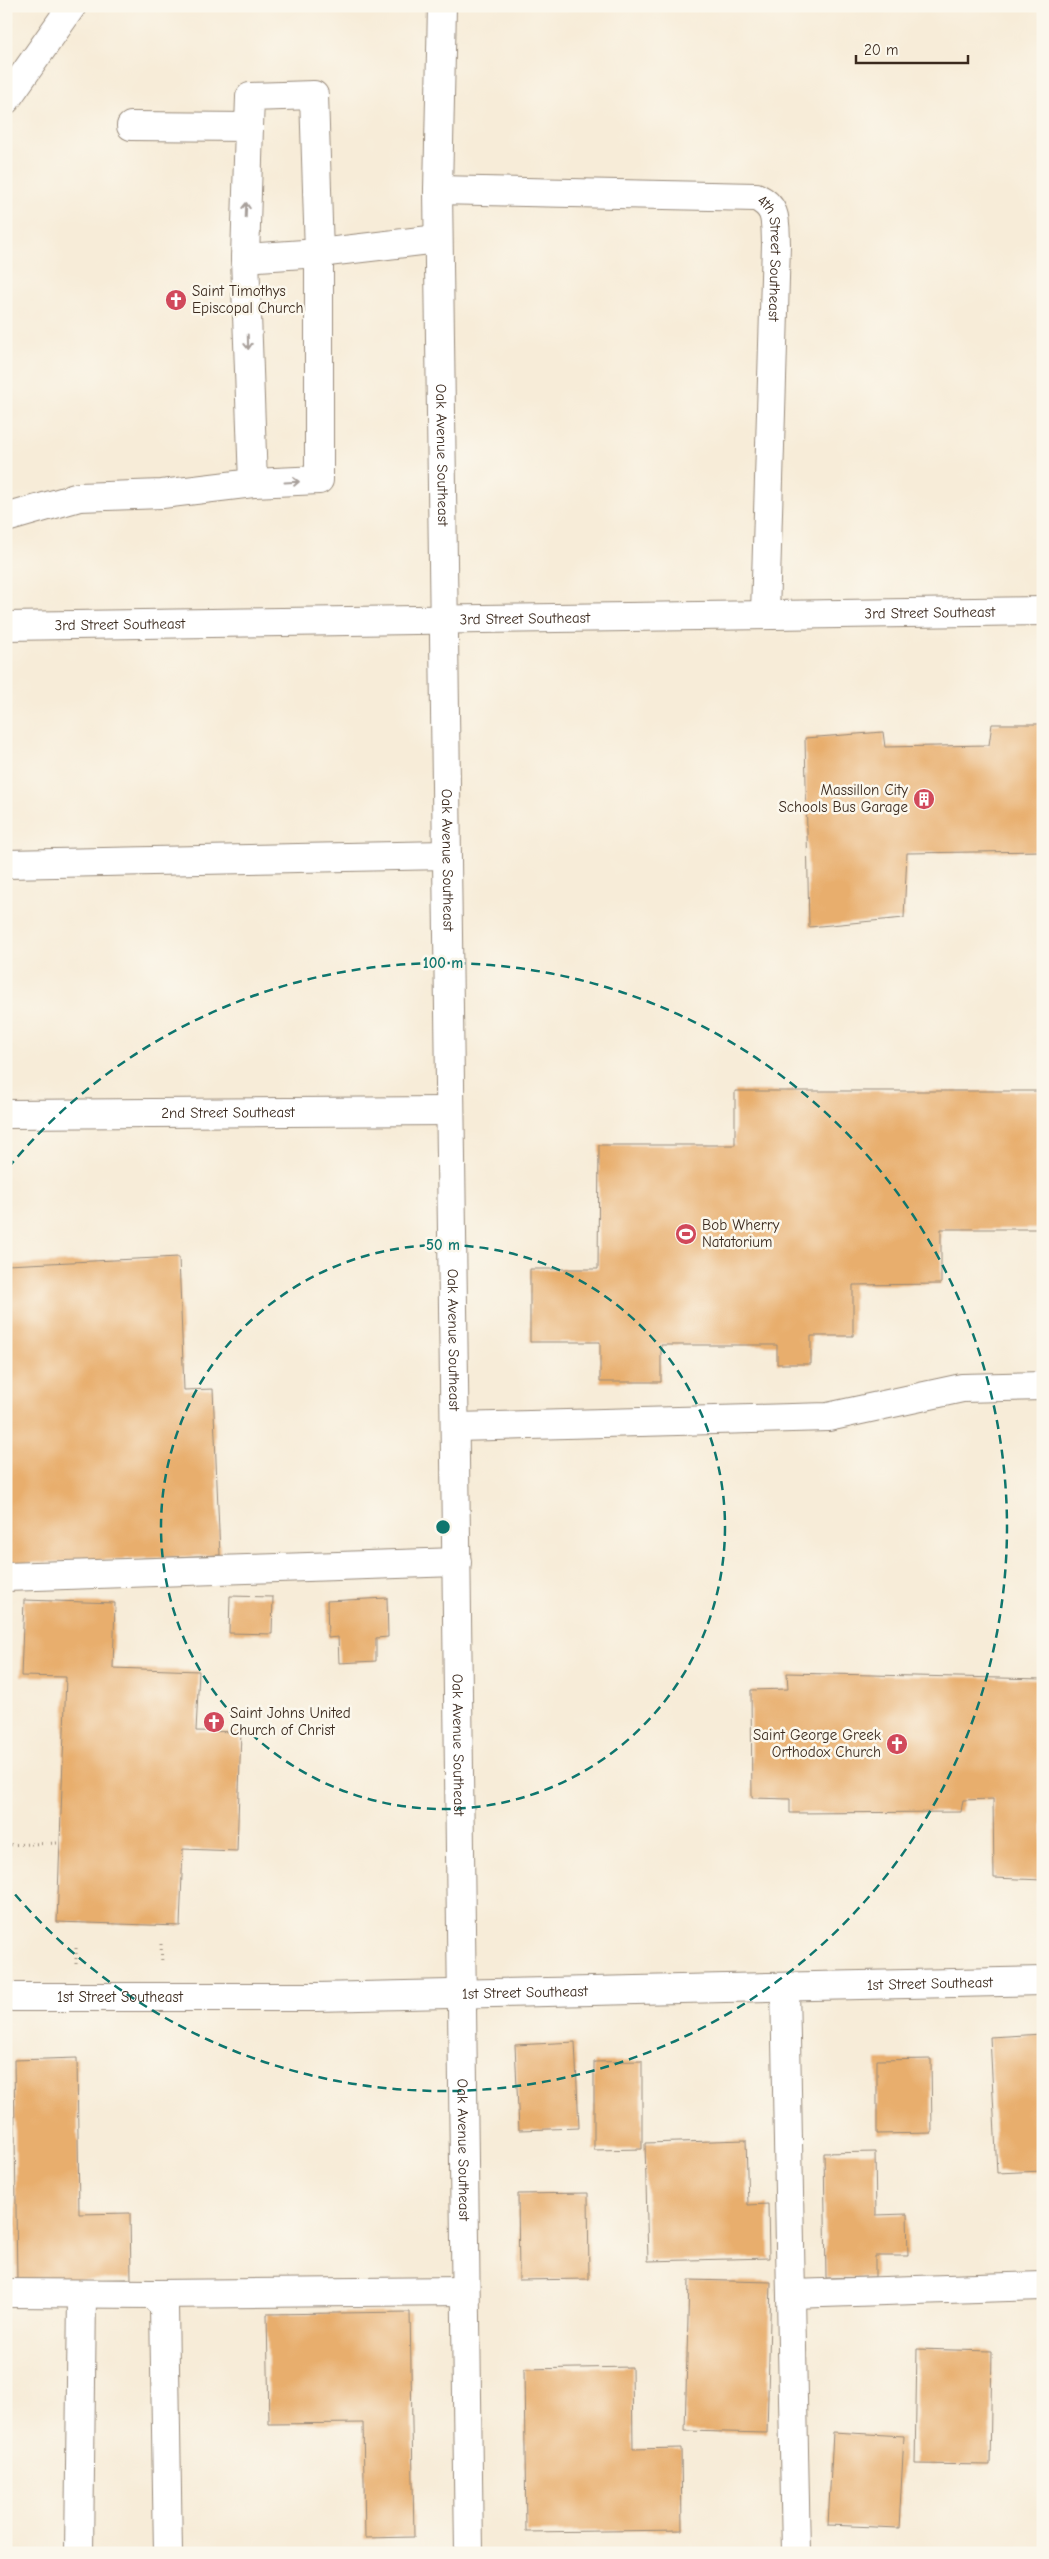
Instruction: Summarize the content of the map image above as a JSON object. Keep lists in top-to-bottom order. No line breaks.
{"streets":{"street":["4th Street Southeast","Oak Avenue Southeast","3rd Street Southeast","2nd Street Southeast","1st Street Southeast"]},"crossings":[["4th Street Southeast","Oak Avenue Southeast"],["4th Street Southeast","3rd Street Southeast"],["Oak Avenue Southeast","3rd Street Southeast"],["Oak Avenue Southeast","2nd Street Southeast"],["Oak Avenue Southeast","1st Street Southeast"]],"places":{"church":["Saint Timothys Episcopal Church","Saint Johns United Church of Christ","Saint George Greek Orthodox Church"],"building":["Massillon City Schools Bus Garage"],"sports":["Bob Wherry Natatorium"]},"scale_bar":"20 m","rings":["100 m","50 m"]}
